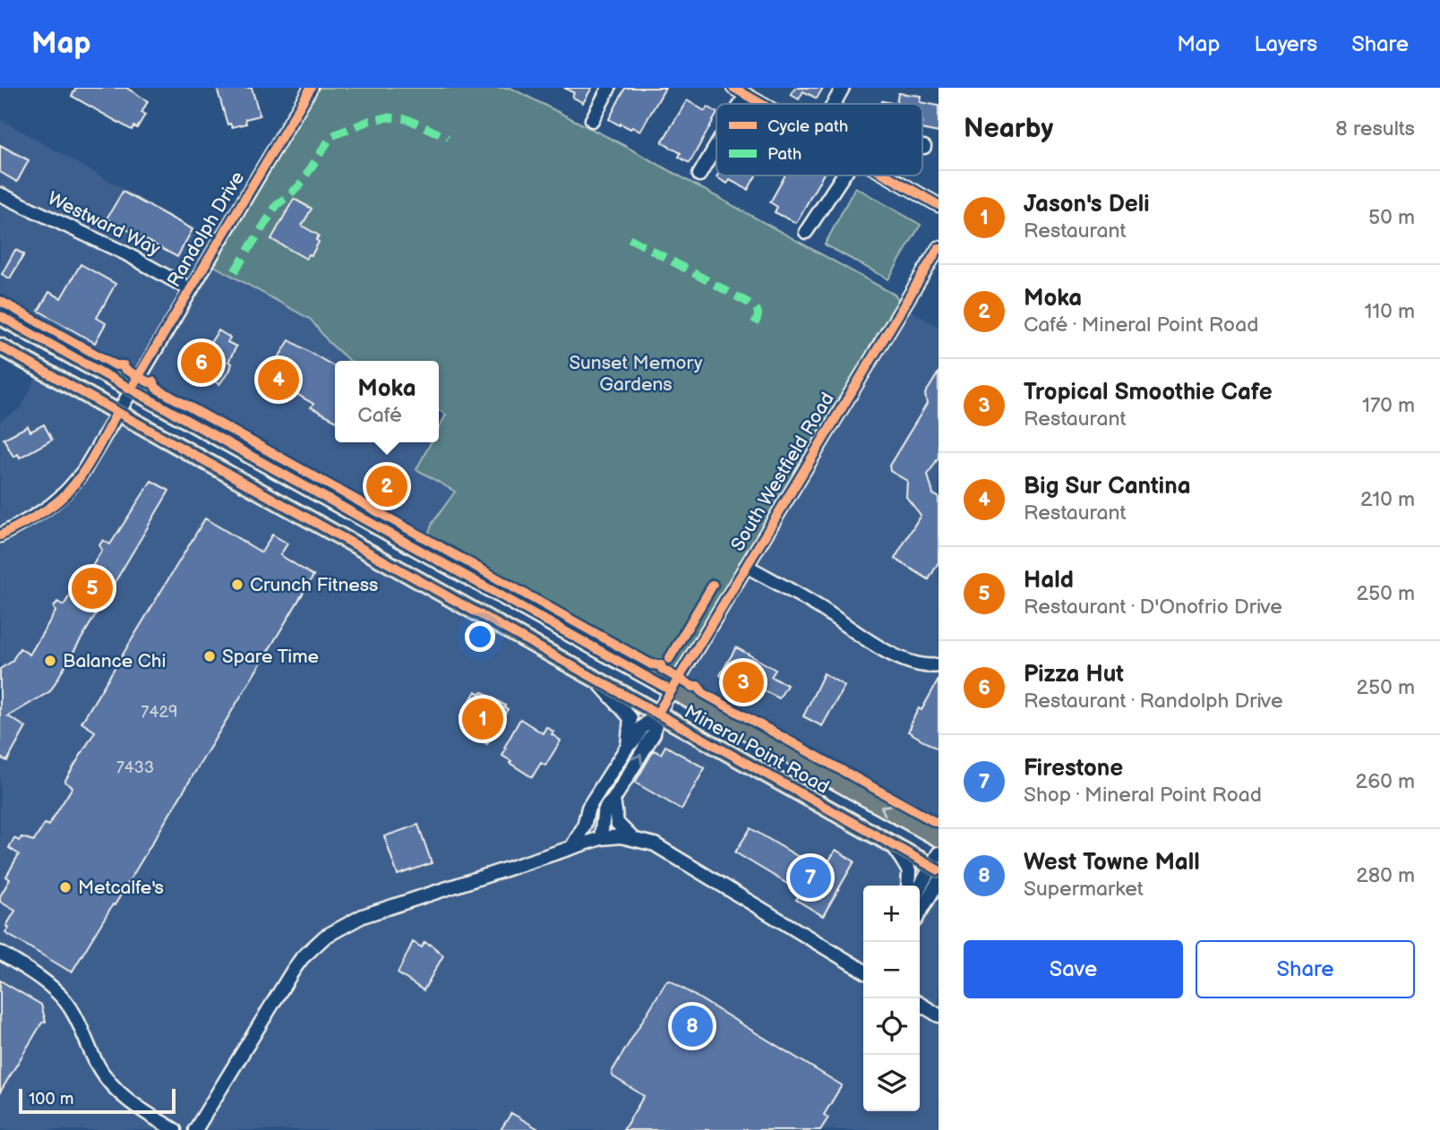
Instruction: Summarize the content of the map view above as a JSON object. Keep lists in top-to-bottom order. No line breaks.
{"streets":{"main road":["Mineral Point Road"],"street":["Westward Way","Randolph Drive","South Westfield Road"]},"crossings":[["Westward Way","Randolph Drive"],["Randolph Drive","Mineral Point Road"],["South Westfield Road","Mineral Point Road"]],"parks":["Sunset Memory Gardens"],"places":["Crunch Fitness","Spare Time","Balance Chi","Metcalfe's"],"house_numbers":["7429","7433"],"legend":["Cycle path","Path"],"scale_bar":"100 m","page":{"header":"Map","nav":["Map","Layers","Share"],"heading":["Nearby","8 results"],"list":[{"mark":"1","name":"Jason's Deli","note":"Restaurant","value":"50 m"},{"mark":"2","name":"Moka","note":"Café · Mineral Point Road","value":"110 m"},{"mark":"3","name":"Tropical Smoothie Cafe","note":"Restaurant","value":"170 m"},{"mark":"4","name":"Big Sur Cantina","note":"Restaurant","value":"210 m"},{"mark":"5","name":"Hald","note":"Restaurant · D'Onofrio Drive","value":"250 m"},{"mark":"6","name":"Pizza Hut","note":"Restaurant · Randolph Drive","value":"250 m"},{"mark":"7","name":"Firestone","note":"Shop · Mineral Point Road","value":"260 m"},{"mark":"8","name":"West Towne Mall","note":"Supermarket","value":"280 m"}],"pins":["6","4","2","5","3","1","7","8"],"popup":["Moka","Café"],"map_buttons":["+","−"],"buttons":["Save","Share"],"scale":"100 m"}}
